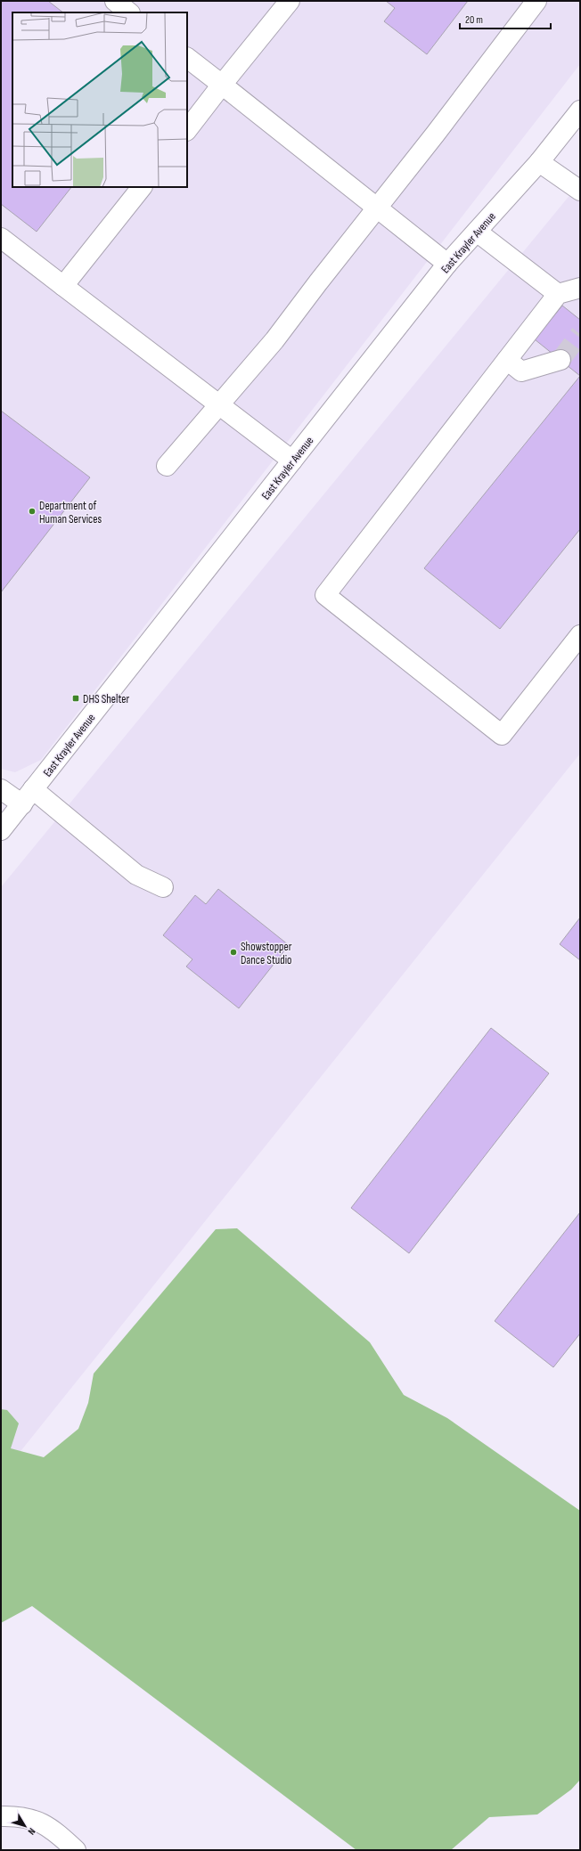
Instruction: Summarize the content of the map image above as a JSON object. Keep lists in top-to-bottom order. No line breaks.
{"streets":{"street":["East Krayler Avenue"]},"places":{"other":["Department of Human Services","Showstopper Dance Studio"],"transit":["DHS Shelter"]},"scale_bar":"20 m","north":"bottom right"}
